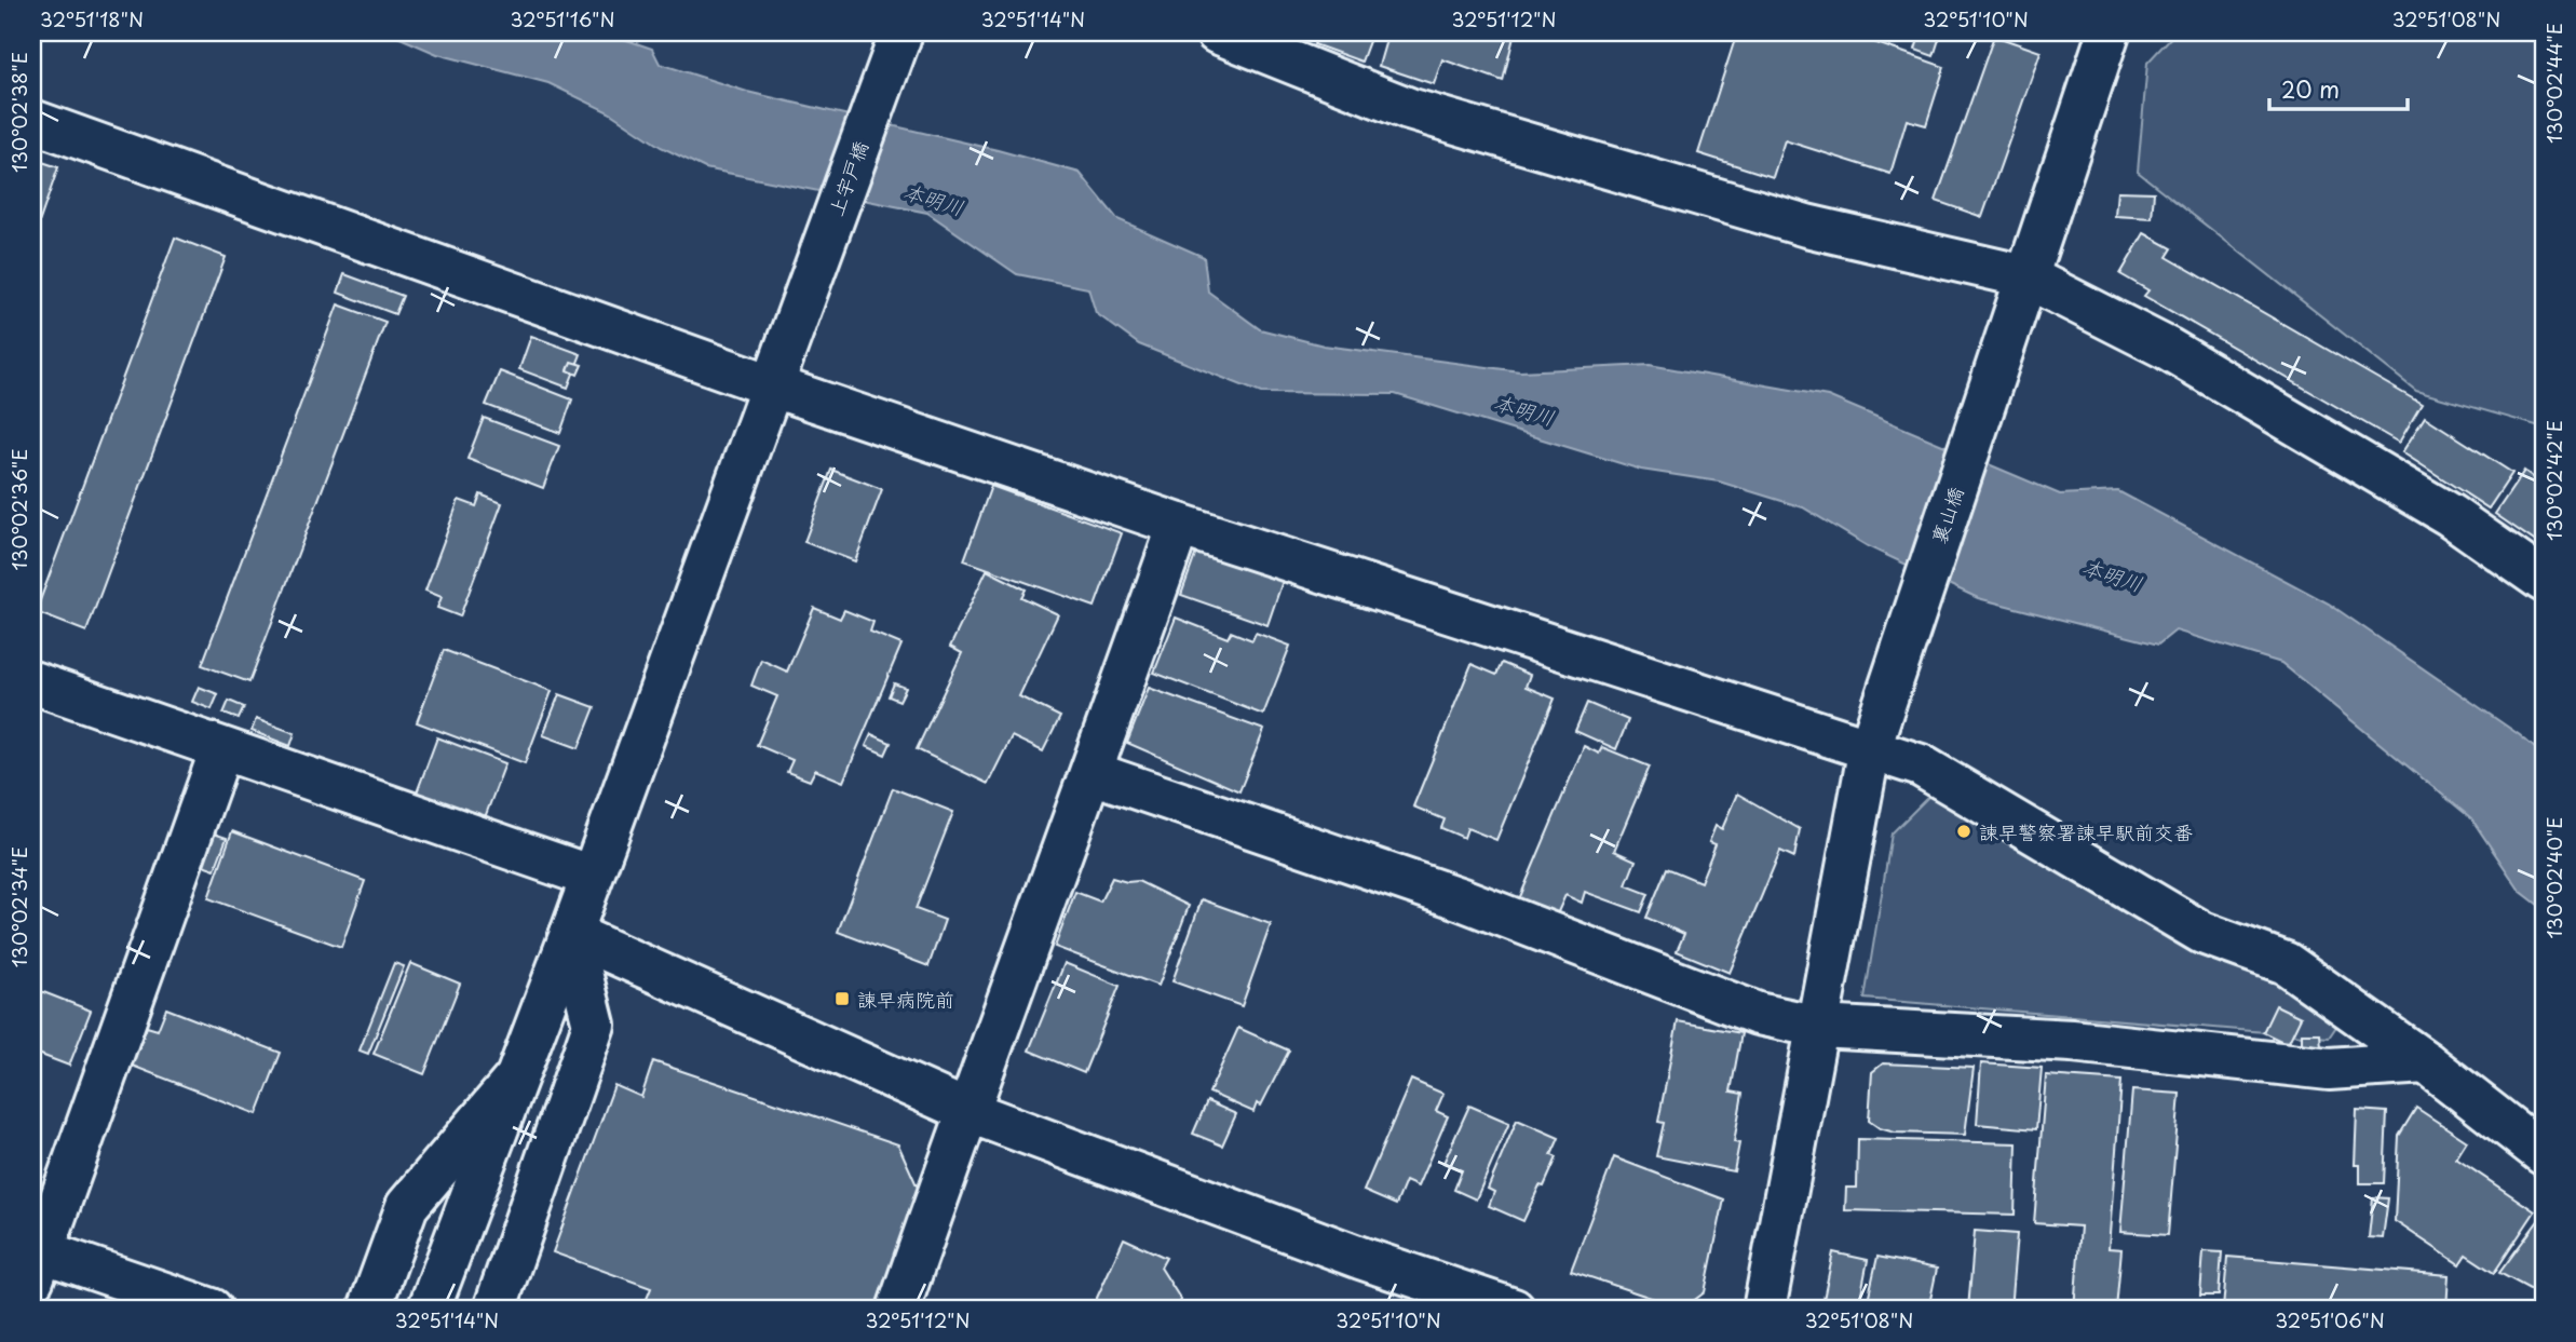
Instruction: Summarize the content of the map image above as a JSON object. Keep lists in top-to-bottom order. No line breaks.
{"streets":{"street":["上宇戸橋","裏山橋"]},"water":["本明川"],"places":{"other":["諫早警察署諫早駅前交番"],"transit":["諫早病院前"]},"scale_bar":"20 m","coordinates":["32°51'18\"N","32°51'16\"N","32°51'14\"N","32°51'12\"N","32°51'10\"N","32°51'08\"N","130°02'44\"E","130°02'38\"E","130°02'42\"E","130°02'36\"E","130°02'40\"E","130°02'34\"E","32°51'06\"N"]}
